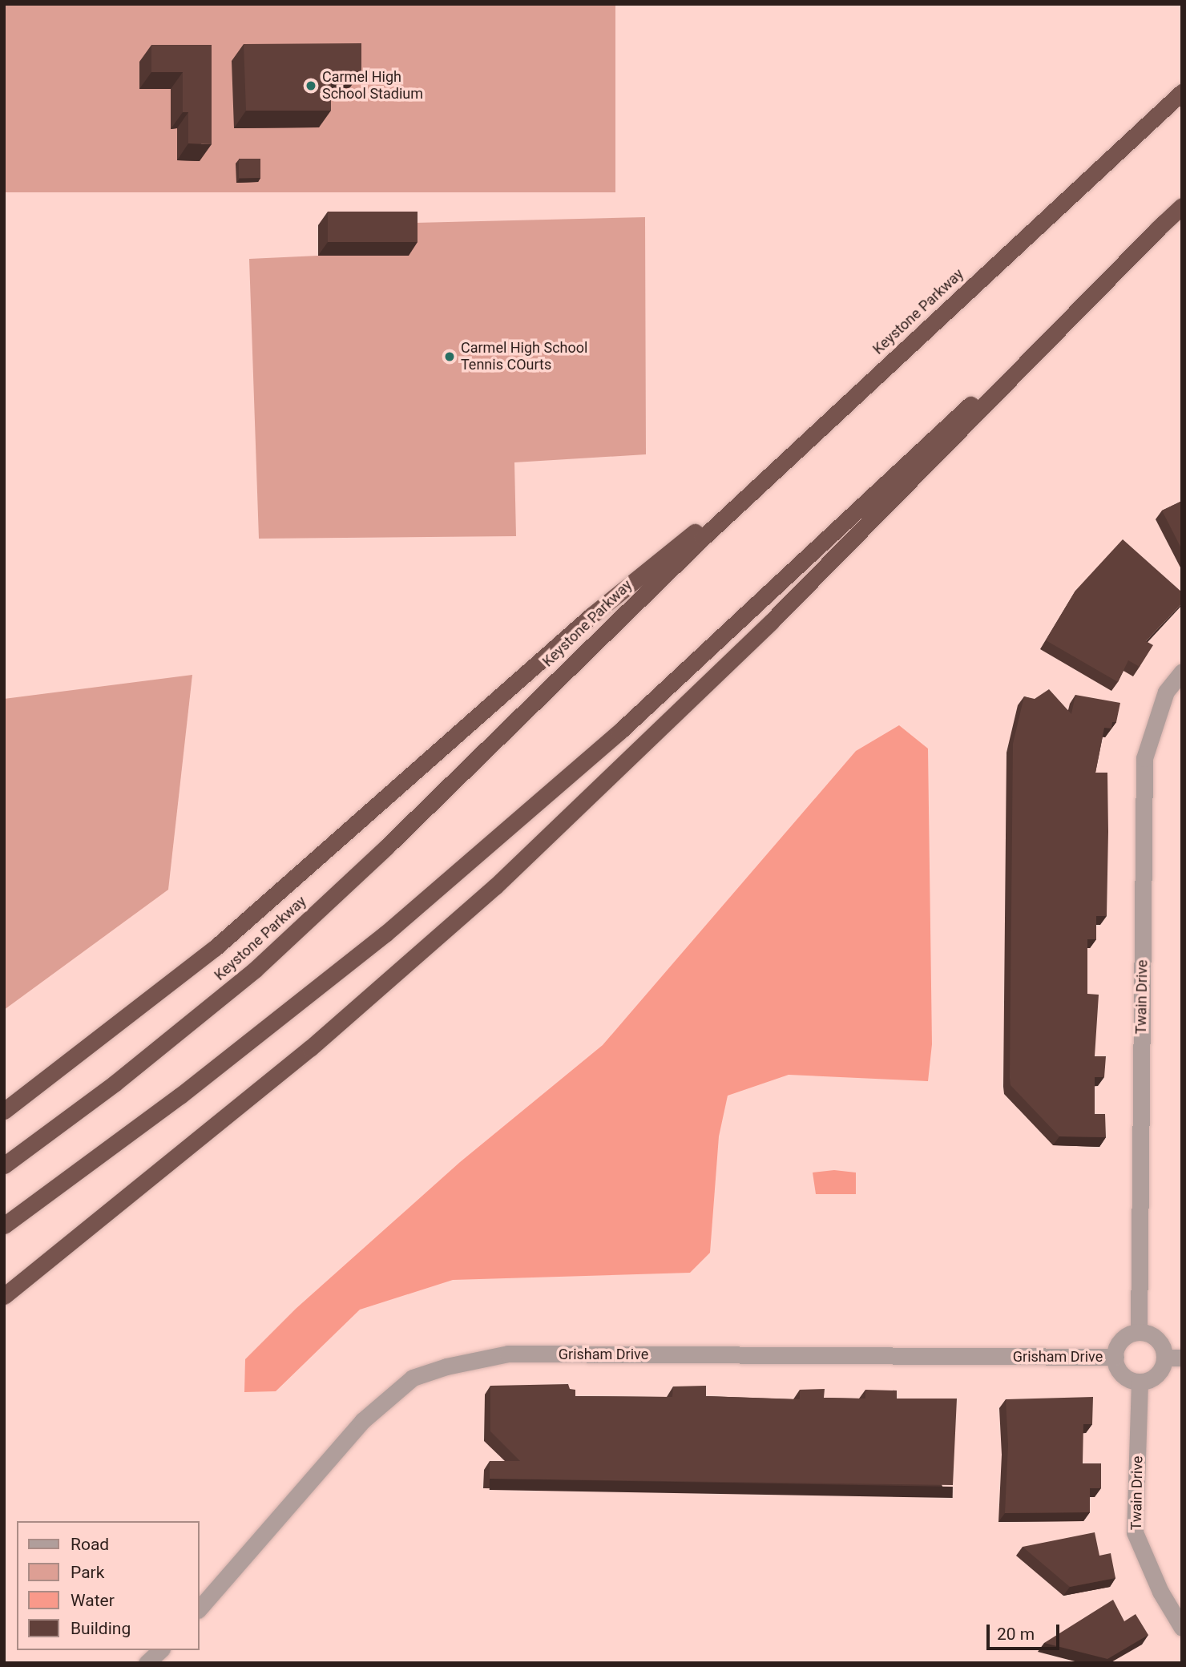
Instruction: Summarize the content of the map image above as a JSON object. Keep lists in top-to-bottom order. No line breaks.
{"streets":{"highway":["Keystone Parkway"],"street":["Twain Drive","Grisham Drive"]},"crossings":[["Twain Drive","Grisham Drive"]],"places":["Carmel High School Stadium","Carmel High School Tennis COurts"],"legend":["Road","Park","Water","Building"],"scale_bar":"20 m"}
